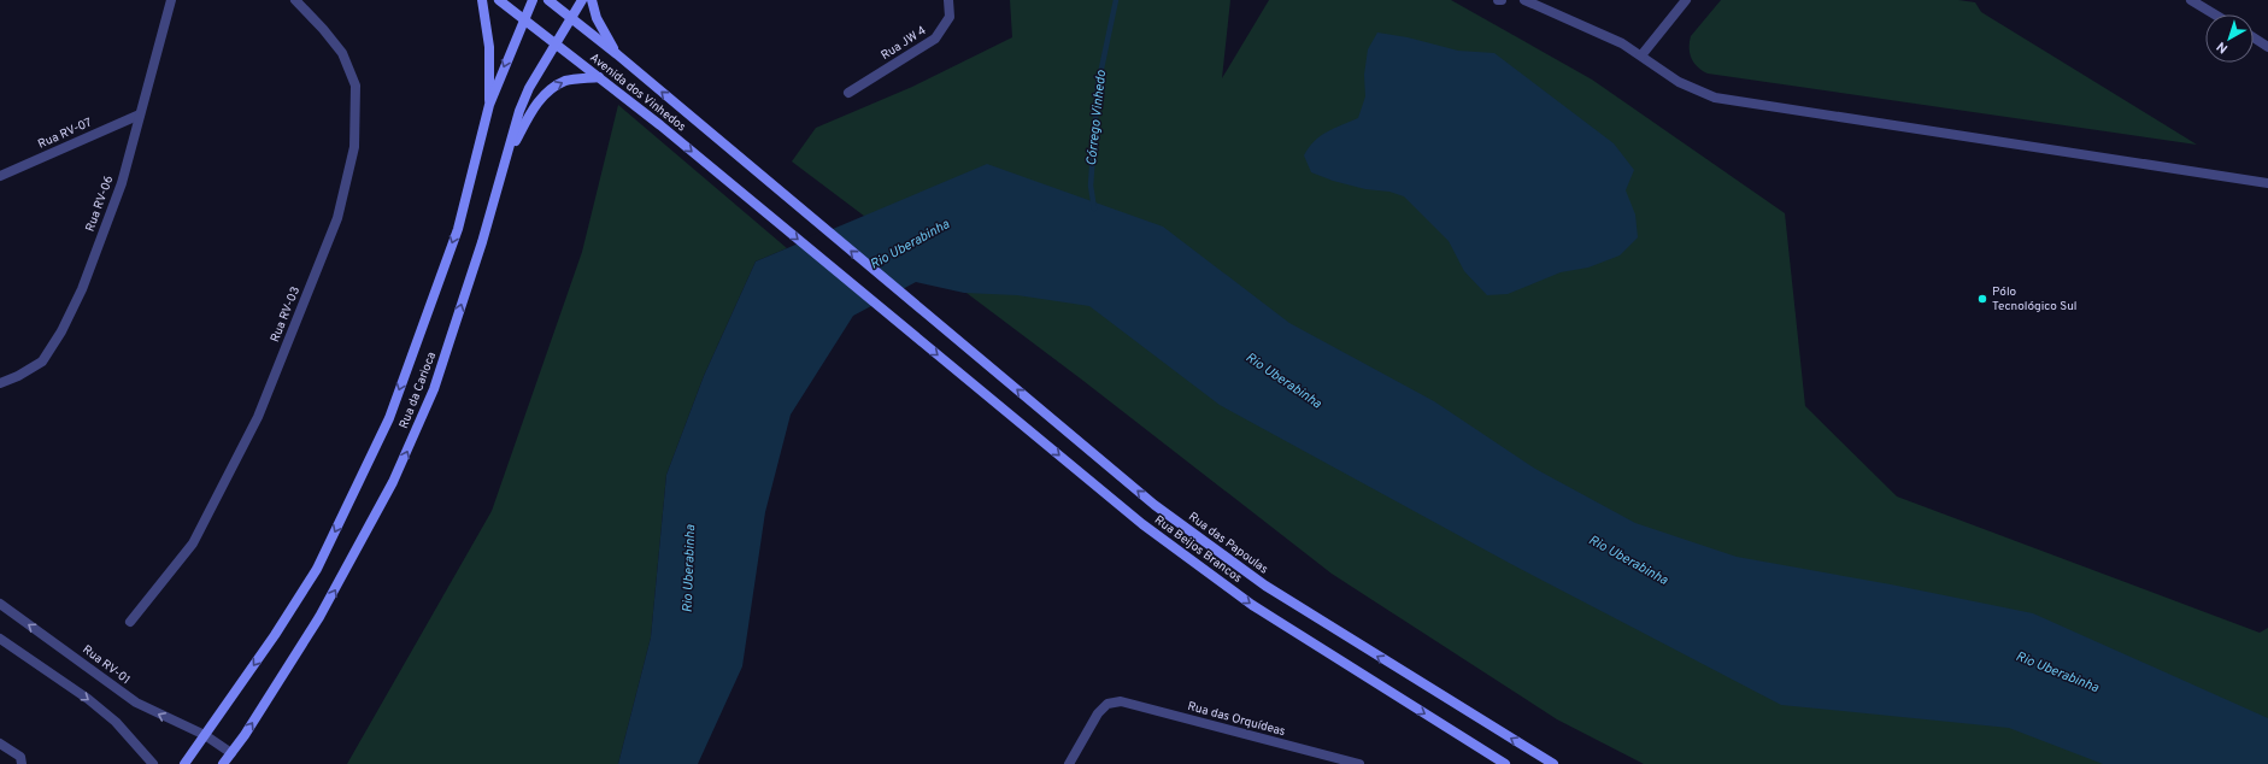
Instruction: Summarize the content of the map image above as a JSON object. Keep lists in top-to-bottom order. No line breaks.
{"streets":{"main road":["Avenida dos Vinhedos","Rua da Carioca","Rua das Papoulas","Rua Beijos Brancos"],"street":["Rua JW 4","Rua RV-07","Rua RV-06","Rua RV-03","Rua RV-01","Rua das Orquídeas"]},"crossings":[["Avenida dos Vinhedos","Rua da Carioca"],["Avenida dos Vinhedos","Rua das Papoulas"],["Avenida dos Vinhedos","Rua Beijos Brancos"],["Rua RV-07","Rua RV-06"],["Rua da Carioca","Rua RV-01"]],"one_way":["Rua das Papoulas","Rua Beijos Brancos"],"water":["Córrego Vinhedo","Rio Uberabinha"],"places":["Pólo Tecnológico Sul"],"north":"bottom left"}
